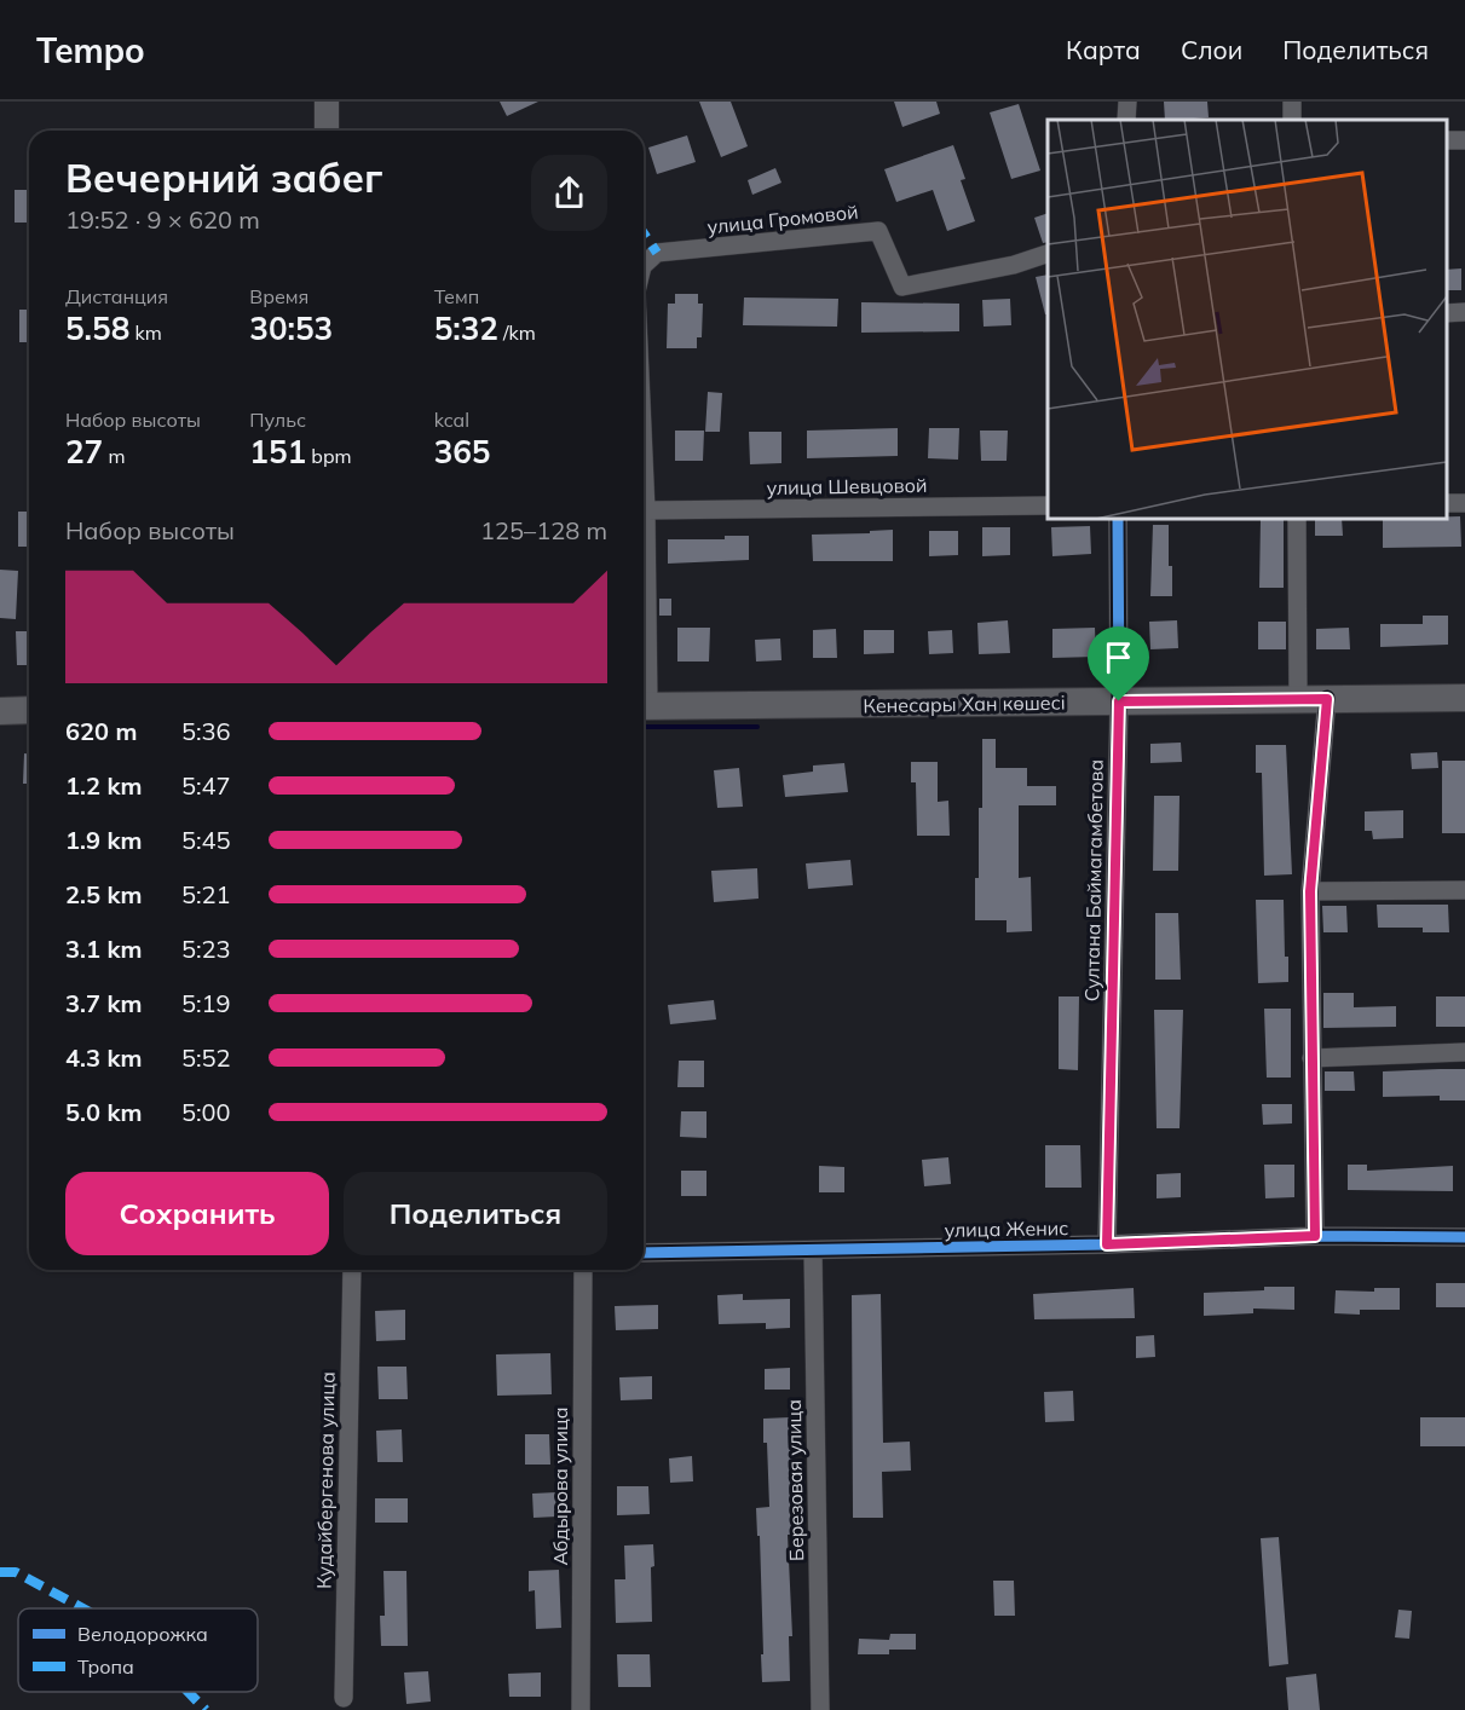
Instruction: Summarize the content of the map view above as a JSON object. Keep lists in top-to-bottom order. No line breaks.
{"streets":{"main road":["Кенесары Хан көшесі"],"street":["улица Громовой","улица Шевцовой","Султана Баймагамбетова","улица Женис","Кудайбергенова улица","Березовая улица","Абдырова улица"]},"crossings":[["Кенесары Хан көшесі","Султана Баймагамбетова"],["Султана Баймагамбетова","улица Женис"],["улица Женис","Березовая улица"]],"legend":["Велодорожка","Тропа"],"page":{"header":"Tempo","nav":["Карта","Слои","Поделиться"],"heading":["Вечерний забег","19:52 · 9 × 620 m"],"stats":[["Дистанция","5.58 km"],["Время","30:53"],["Темп","5:32 /km"],["Набор высоты","27 m"],["Пульс","151 bpm"],["kcal","365"]],"chart":["Набор высоты","125–128 m"],"list":[{"name":"620 m","note":"5:36"},{"name":"1.2 km","note":"5:47"},{"name":"1.9 km","note":"5:45"},{"name":"2.5 km","note":"5:21"},{"name":"3.1 km","note":"5:23"},{"name":"3.7 km","note":"5:19"},{"name":"4.3 km","note":"5:52"},{"name":"5.0 km","note":"5:00"}],"buttons":["Сохранить","Поделиться"]}}
